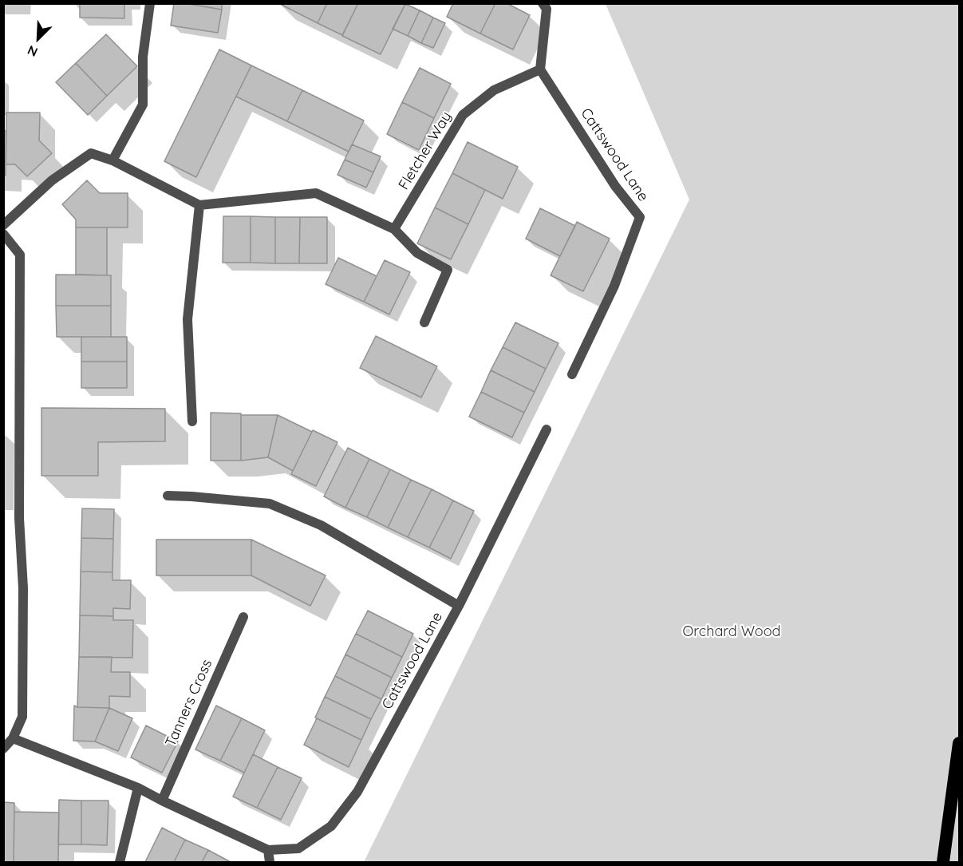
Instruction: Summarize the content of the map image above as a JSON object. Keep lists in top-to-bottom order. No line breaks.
{"streets":{"street":["Fletcher Way","Cattswood Lane","Tanners Cross"]},"crossings":[["Fletcher Way","Cattswood Lane"]],"parks":["Orchard Wood"],"north":"bottom left"}
